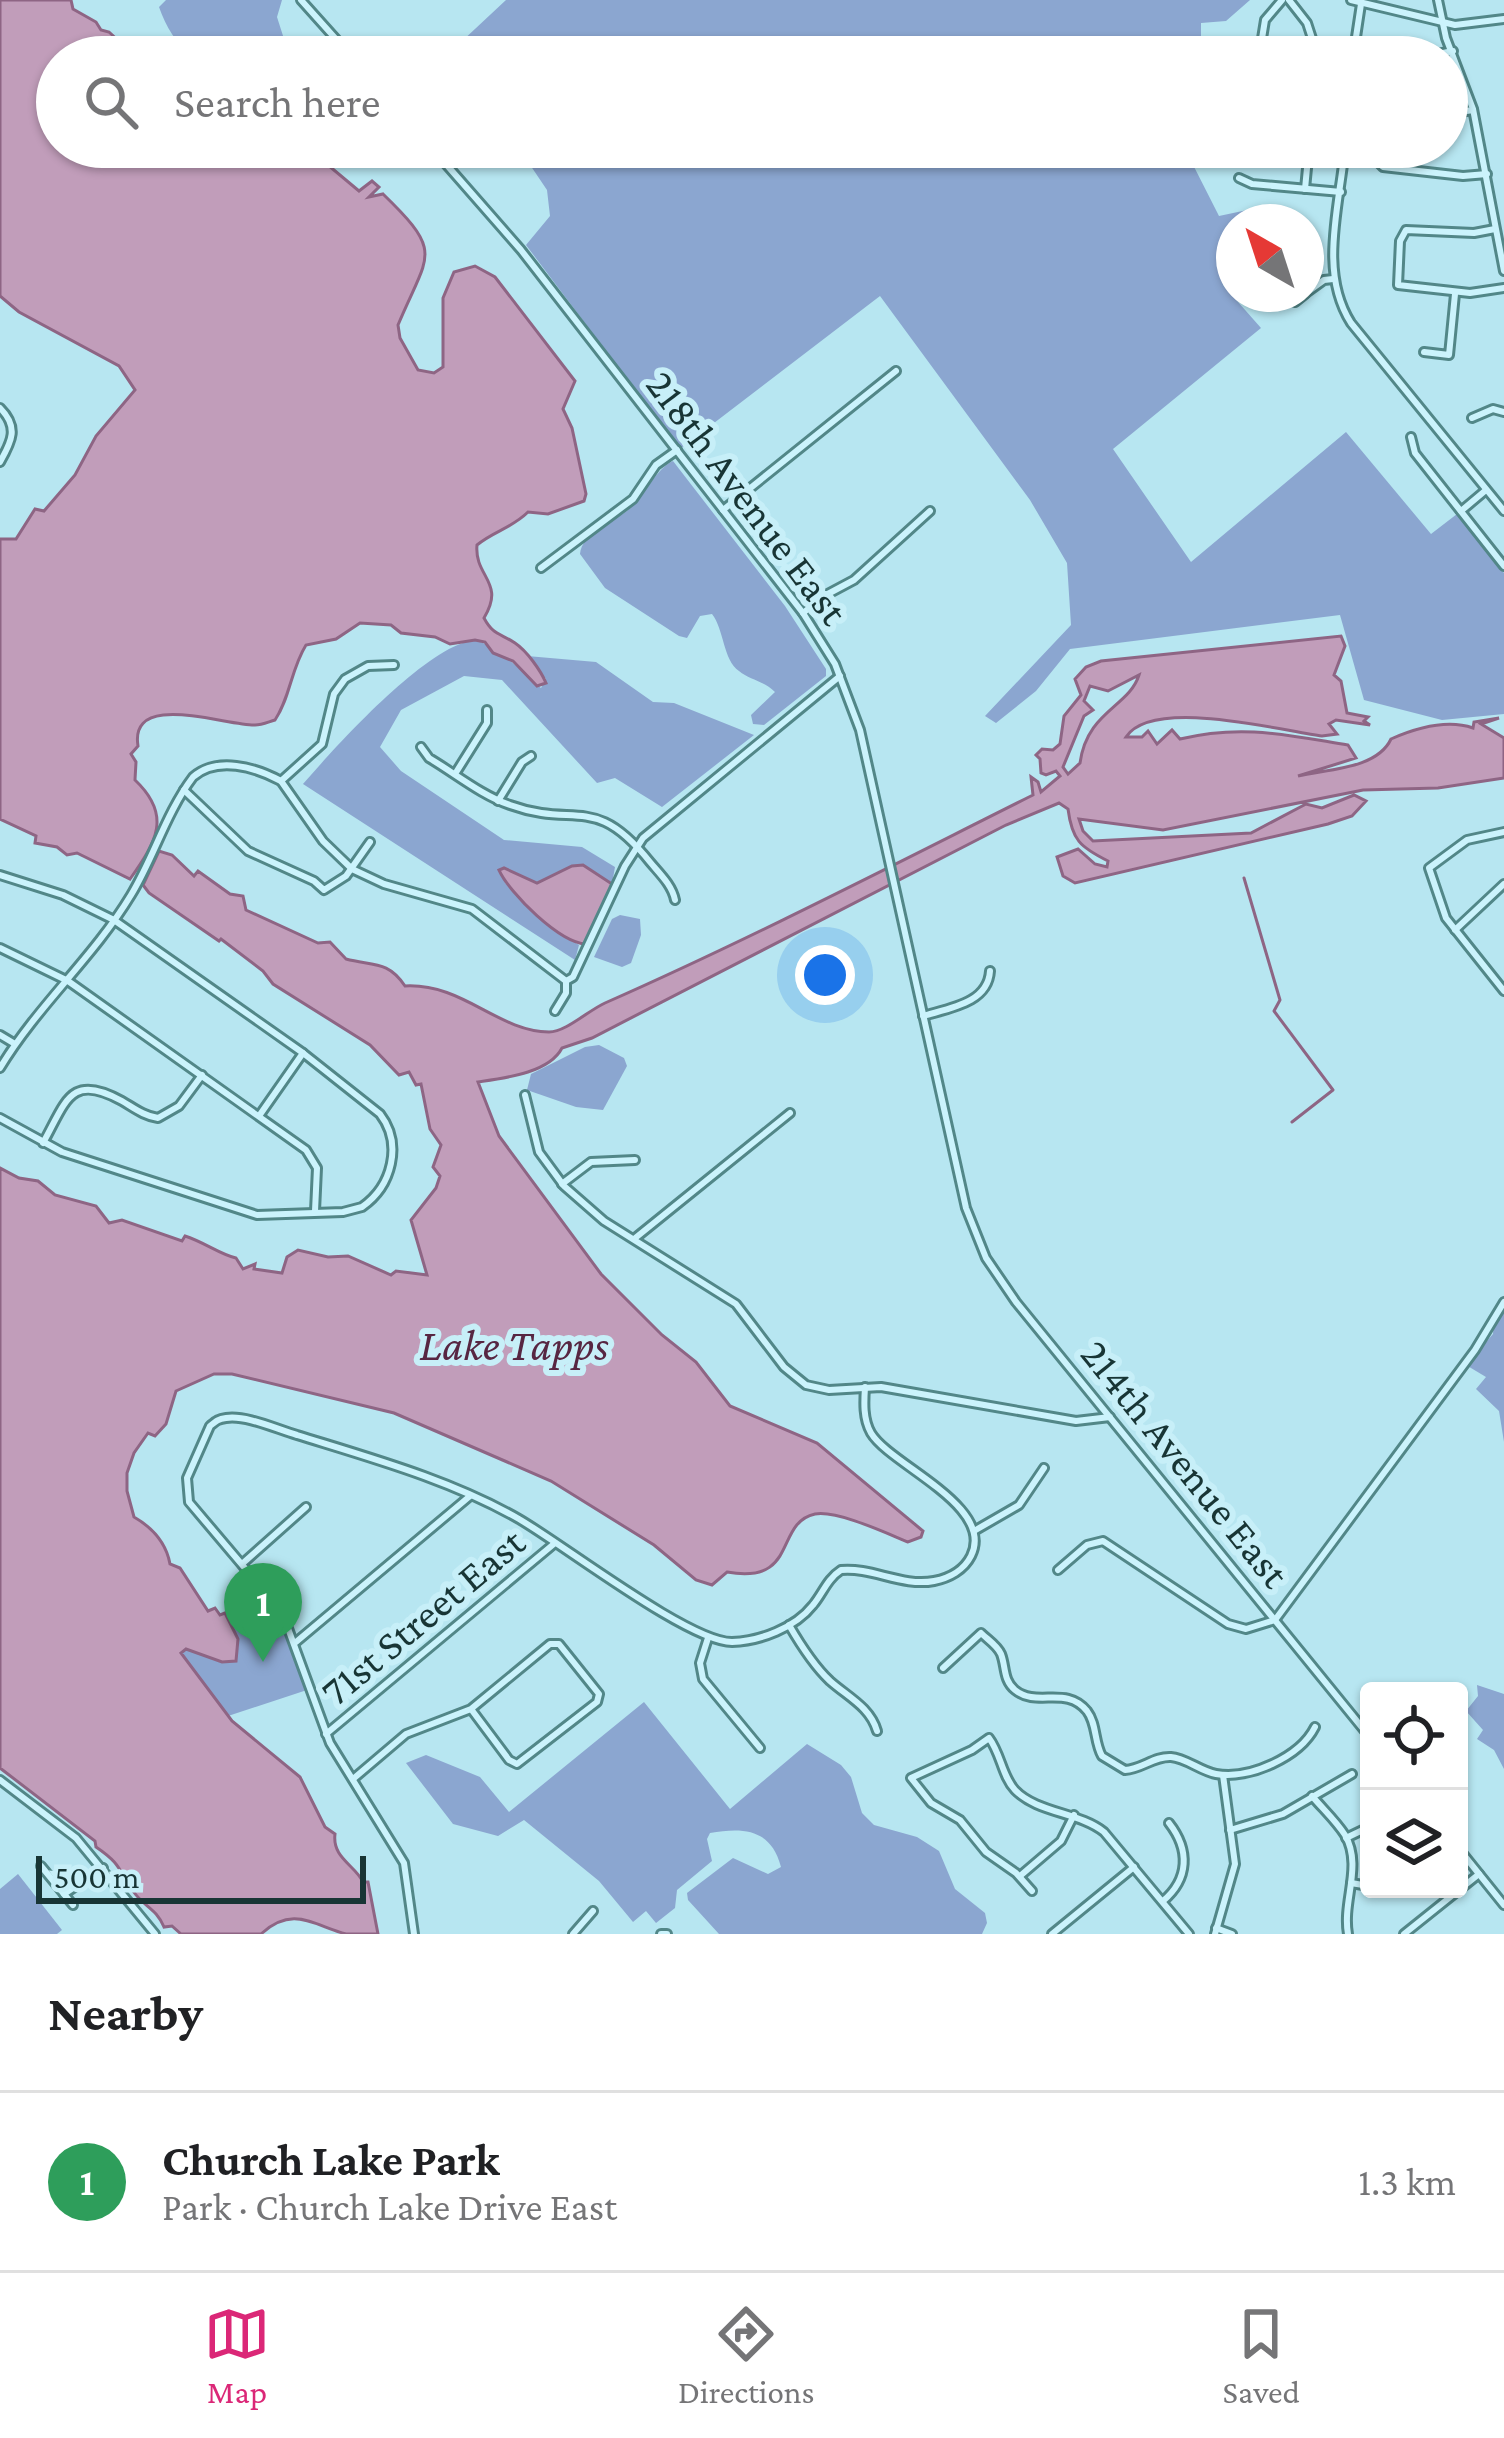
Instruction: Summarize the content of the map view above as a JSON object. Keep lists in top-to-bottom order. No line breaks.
{"streets":{"street":["218th Avenue East","214th Avenue East","71st Street East"]},"crossings":[["218th Avenue East","214th Avenue East"]],"water":["Lake Tapps"],"scale_bar":"500 m","north":"top left","page":{"search":"Search here","pins":"1","scale":"500 m","heading":"Nearby","list":[{"mark":"1","name":"Church Lake Park","note":"Park · Church Lake Drive East","value":"1.3 km"}],"nav":["Map","Directions","Saved"]}}
